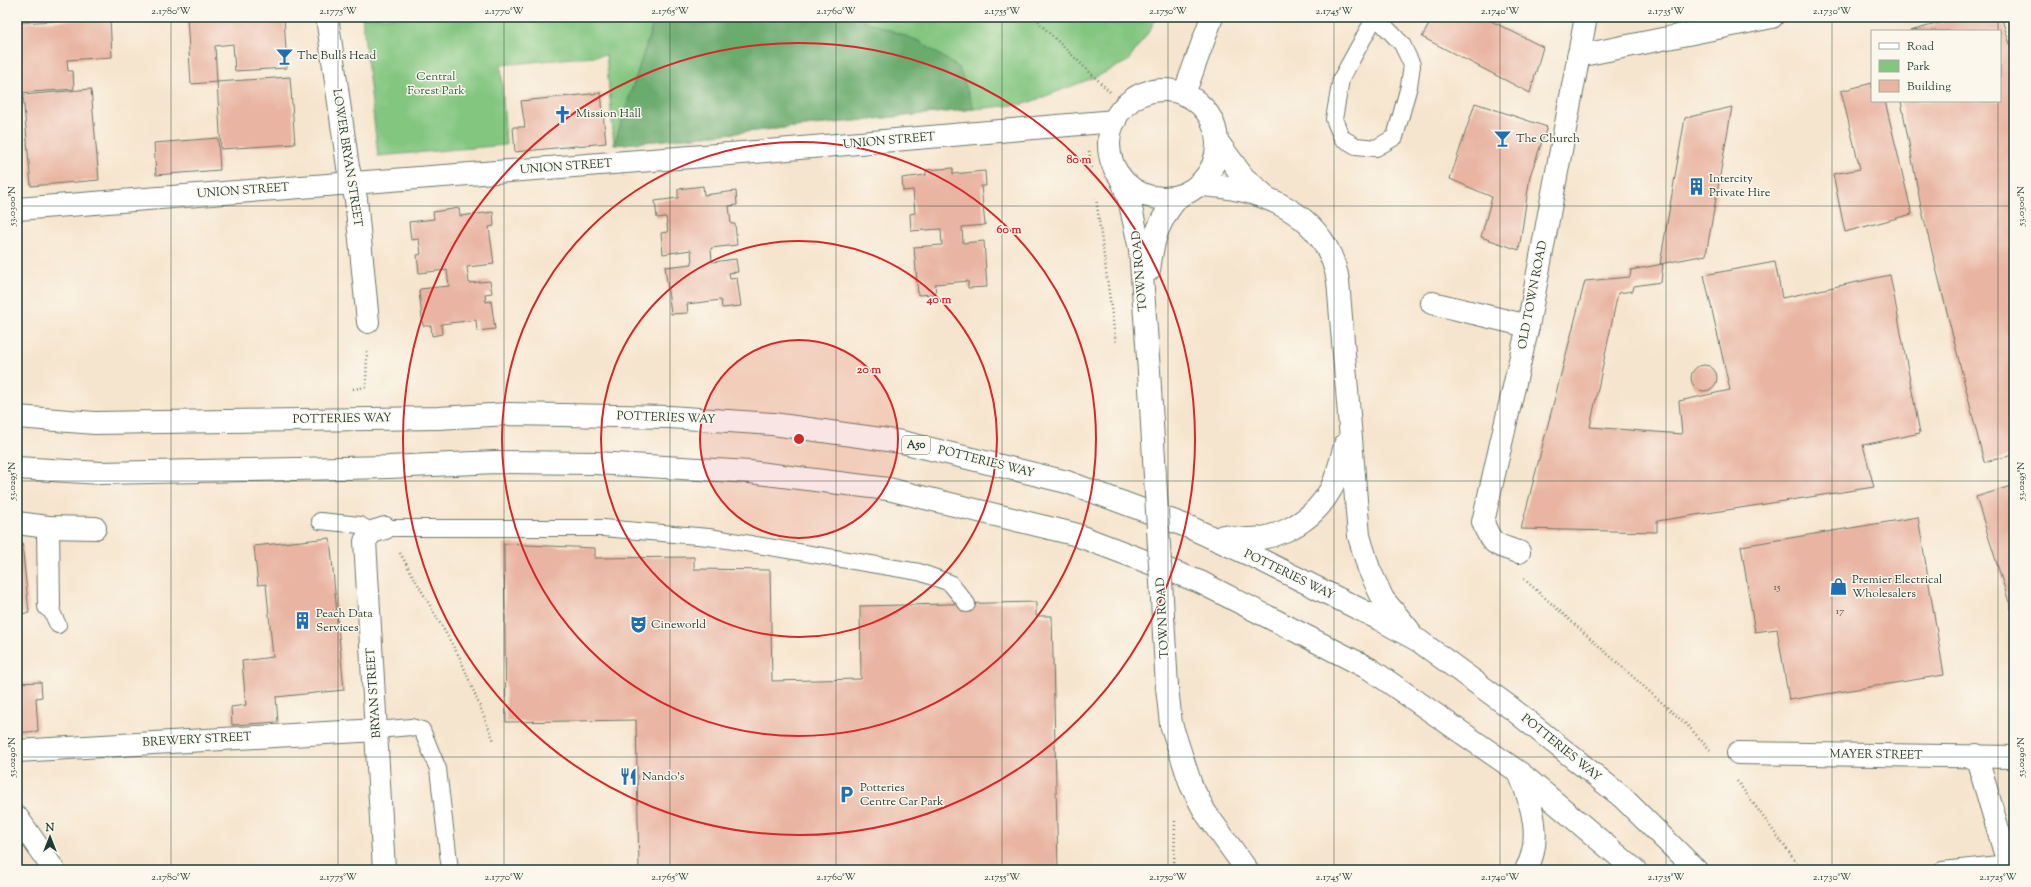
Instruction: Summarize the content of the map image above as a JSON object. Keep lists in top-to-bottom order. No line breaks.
{"streets":{"main road":["UNION STREET","LOWER BRYAN STREET","TOWN ROAD","OLD TOWN ROAD","POTTERIES WAY","A50","BRYAN STREET","BREWERY STREET","MAYER STREET"]},"crossings":[["UNION STREET","LOWER BRYAN STREET"],["UNION STREET","TOWN ROAD"],["BRYAN STREET","BREWERY STREET"]],"parks":["Central Forest Park"],"places":{"bar":["The Bulls Head","The Church"],"church":["Mission Hall"],"building":["Intercity Private Hire","Peach Data Services"],"shop":["Premier Electrical Wholesalers"],"theatre":["Cineworld"],"restaurant":["Nando's"],"parking":["Potteries Centre Car Park"]},"house_numbers":["15","17"],"legend":["Road","Park","Building"],"north":"top","coordinates":["2.1780°W","2.1775°W","2.1770°W","2.1765°W","2.1760°W","2.1755°W","2.1750°W","2.1745°W","2.1740°W","2.1735°W","2.1730°W","53.0300°N","53.0295°N","53.0290°N","2.1725°W"],"rings":["80 m","60 m","40 m","20 m"]}
